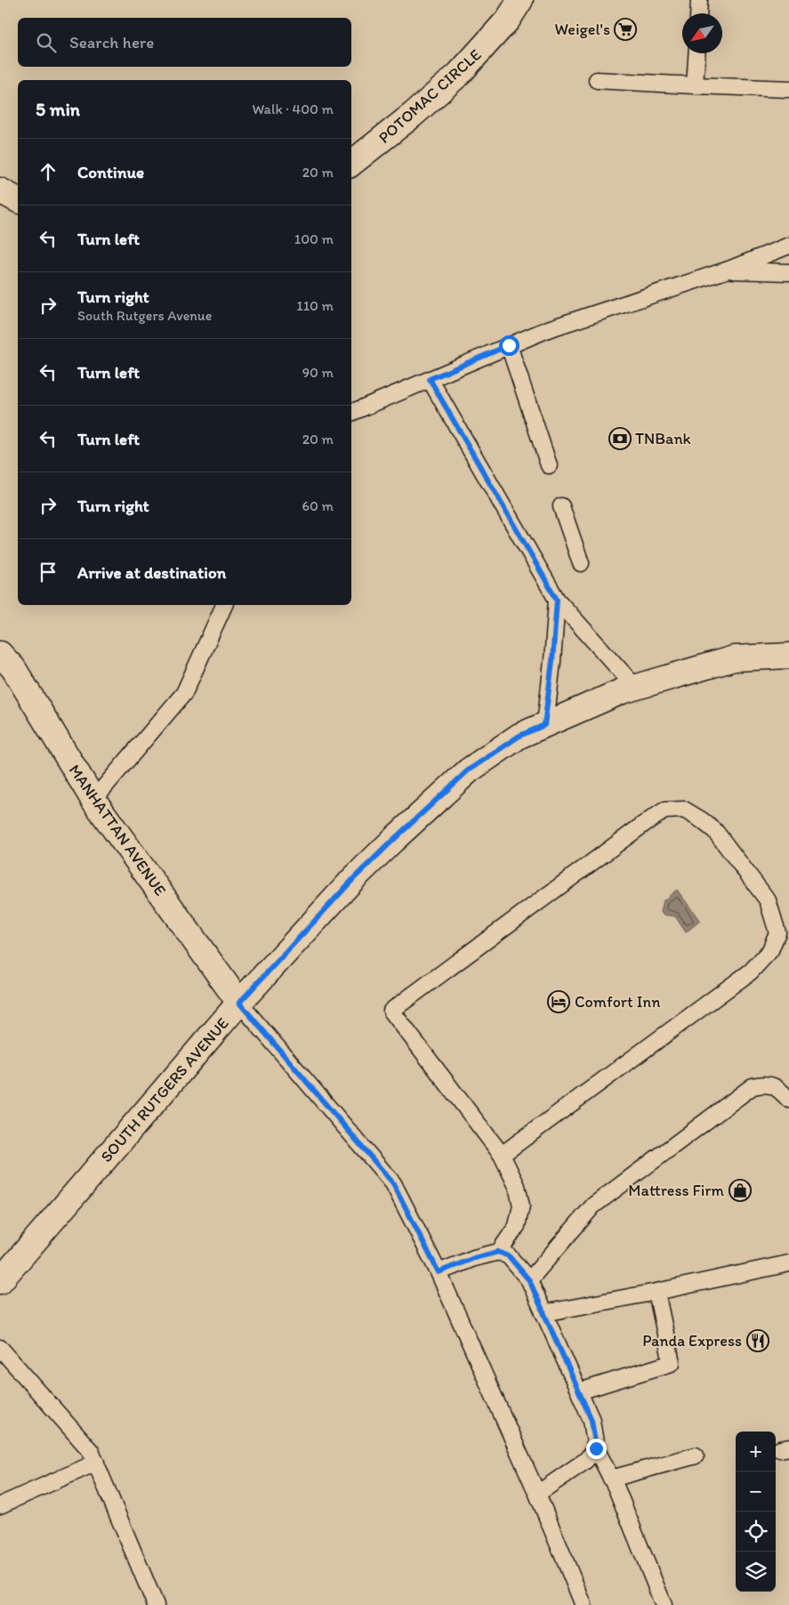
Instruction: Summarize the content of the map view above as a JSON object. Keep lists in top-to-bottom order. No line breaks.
{"streets":{"street":["POTOMAC CIRCLE","MANHATTAN AVENUE","SOUTH RUTGERS AVENUE"]},"crossings":[["MANHATTAN AVENUE","SOUTH RUTGERS AVENUE"]],"places":{"supermarket":["Weigel's"],"bank":["TNBank"],"hotel":["Comfort Inn"],"shop":["Mattress Firm"],"restaurant":["Panda Express"]},"north":"bottom left","page":{"search":"Search here","heading":["5 min","Walk · 400 m"],"list":[["Continue","20 m"],["Turn left","100 m"],["Turn right","South Rutgers Avenue","110 m"],["Turn left","90 m"],["Turn left","20 m"],["Turn right","60 m"],"Arrive at destination"],"map_buttons":["+","−"]}}
